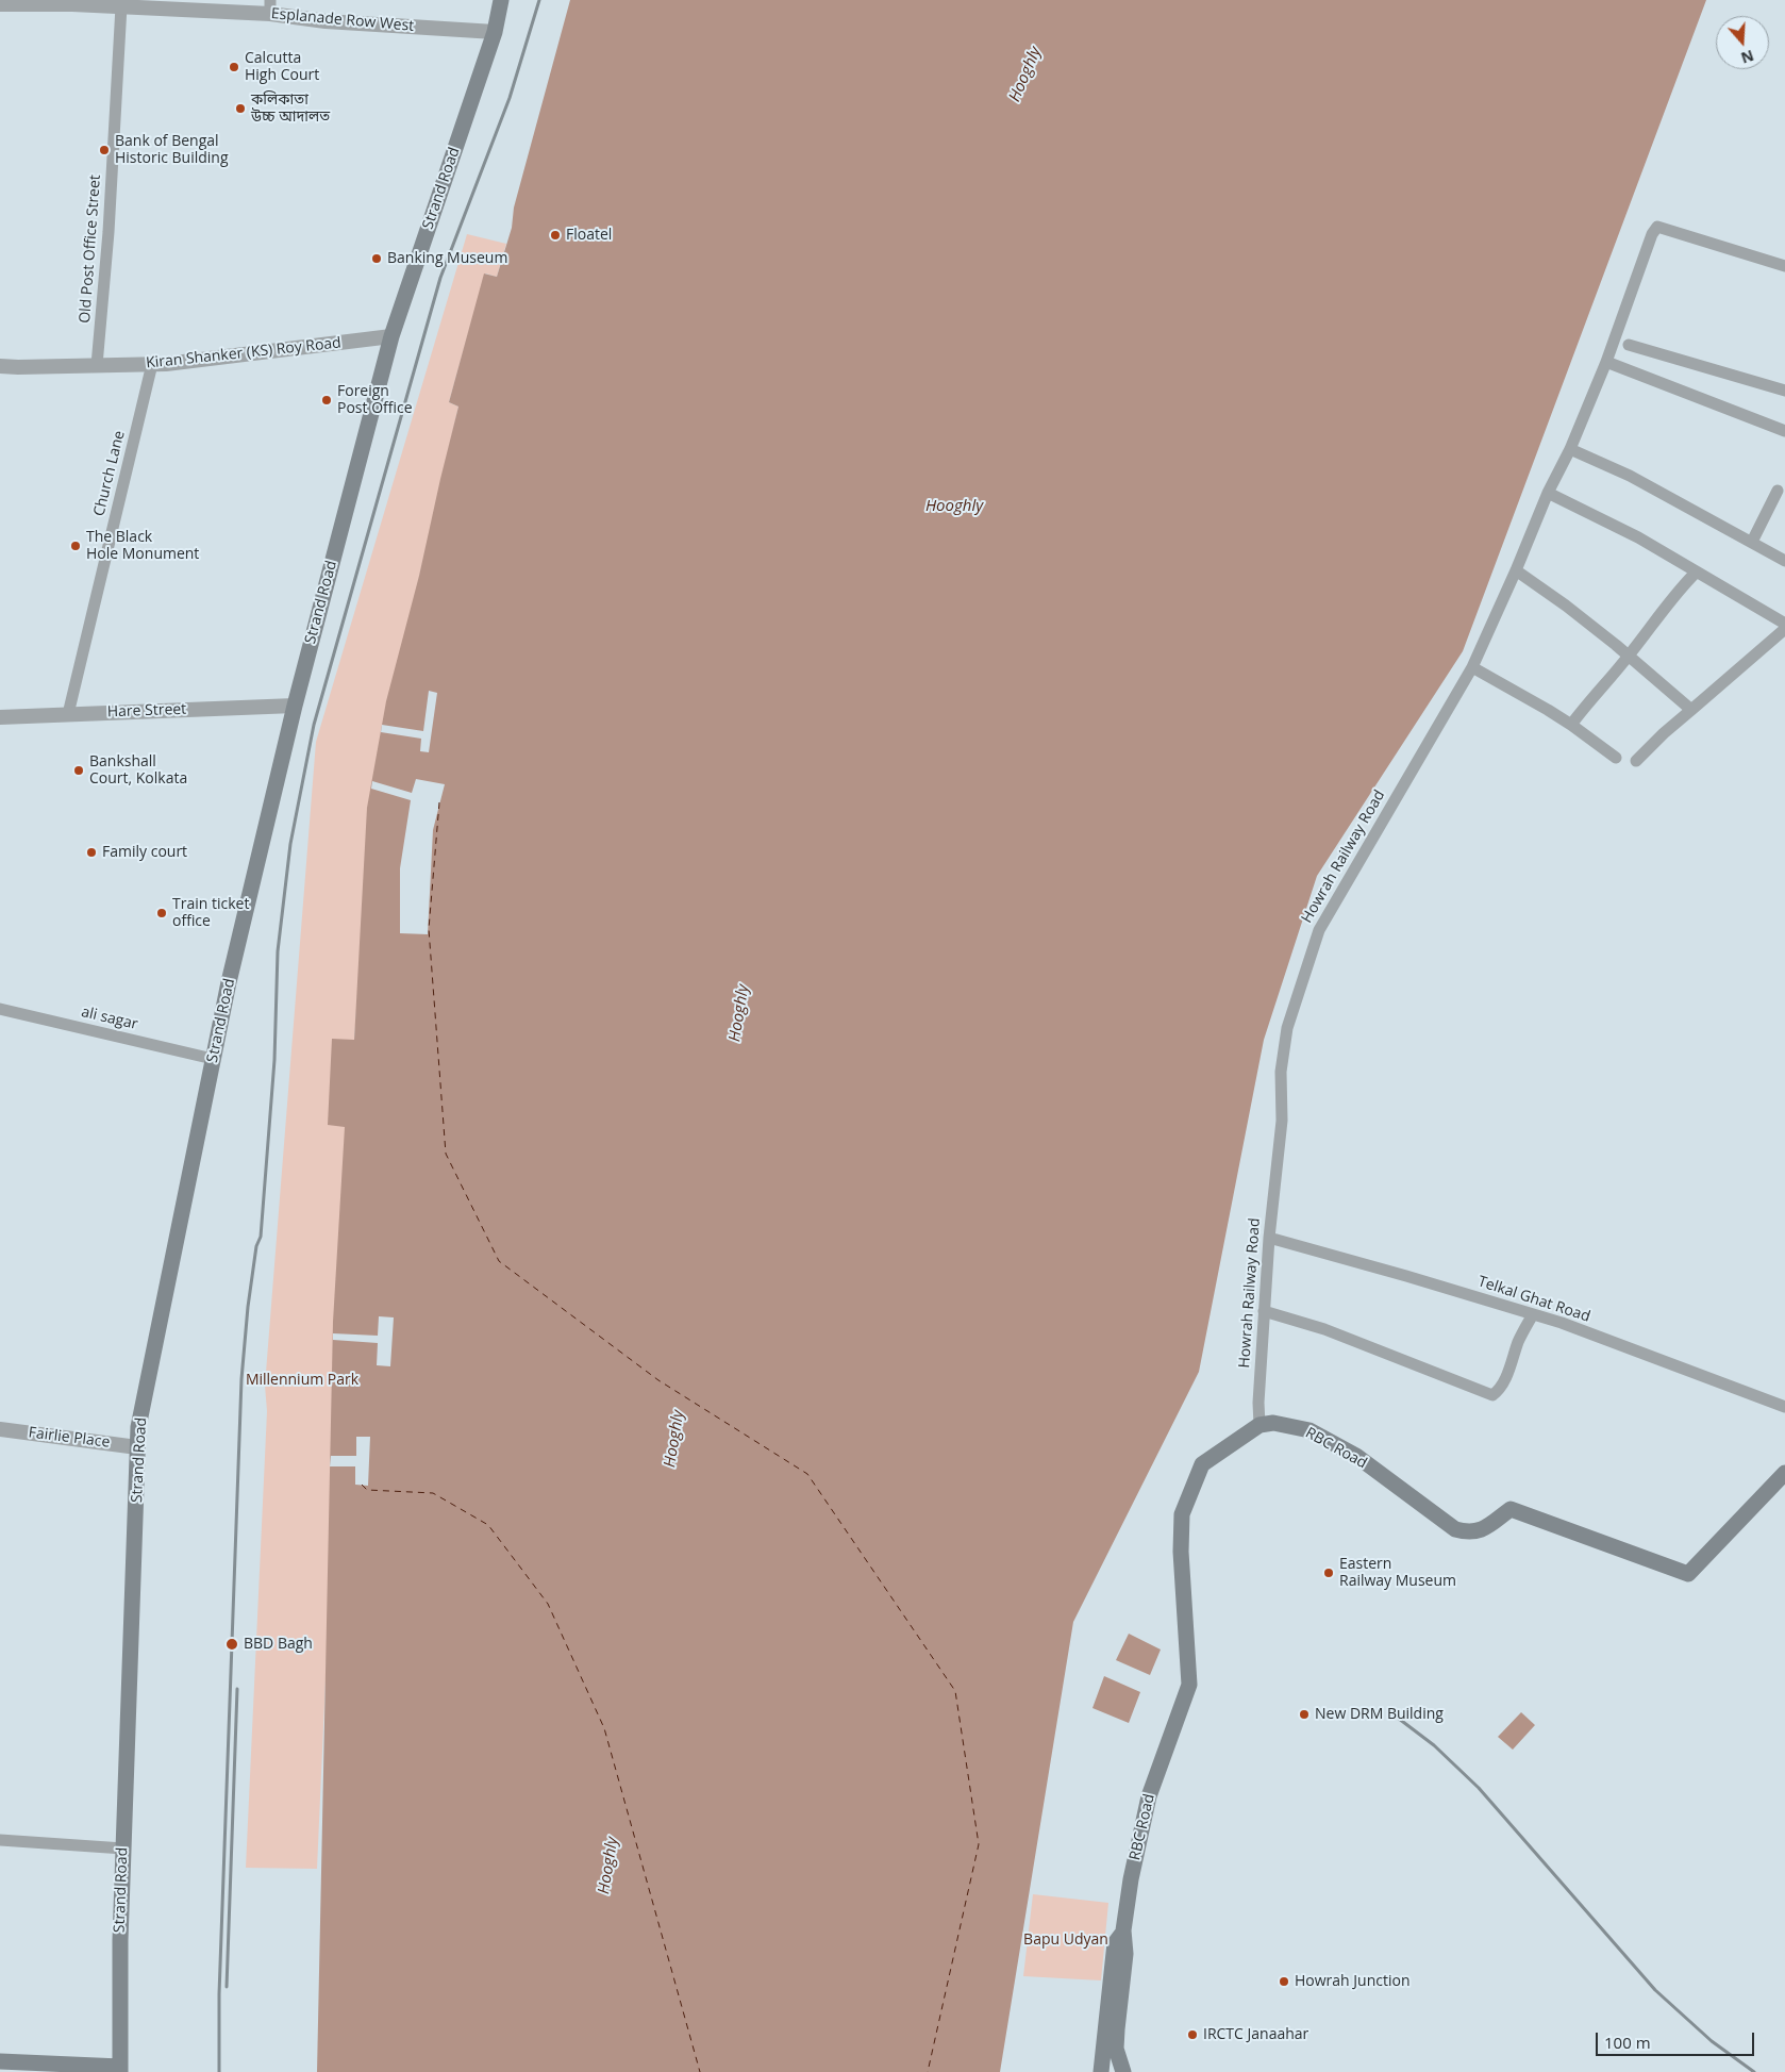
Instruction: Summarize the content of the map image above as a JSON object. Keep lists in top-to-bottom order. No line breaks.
{"streets":{"main road":["Strand Road","RBC Road"],"street":["Esplanade Row West","Old Post Office Street","Kiran Shanker (KS) Roy Road","Church Lane","Hare Street","Howrah Railway Road","ali sagar","Telkal Ghat Road","Fairlie Place"]},"crossings":[["Esplanade Row West","Strand Road"],["Esplanade Row West","Old Post Office Street"],["Strand Road","Kiran Shanker (KS) Roy Road"],["Strand Road","Hare Street"],["Strand Road","ali sagar"],["Strand Road","Fairlie Place"],["Old Post Office Street","Kiran Shanker (KS) Roy Road"],["Kiran Shanker (KS) Roy Road","Church Lane"],["Church Lane","Hare Street"],["Howrah Railway Road","Telkal Ghat Road"],["Howrah Railway Road","RBC Road"]],"water":["Hooghly"],"parks":["Millennium Park","Bapu Udyan"],"places":["Calcutta High Court","কলিকাতা উচ্চ আদালত","Bank of Bengal Historic Building","Floatel","Banking Museum","Foreign Post Office","The Black Hole Monument","Bankshall Court, Kolkata","Family court","Train ticket office","Eastern Railway Museum","BBD Bagh","New DRM Building","Howrah Junction","IRCTC Janaahar"],"scale_bar":"100 m","north":"bottom"}
